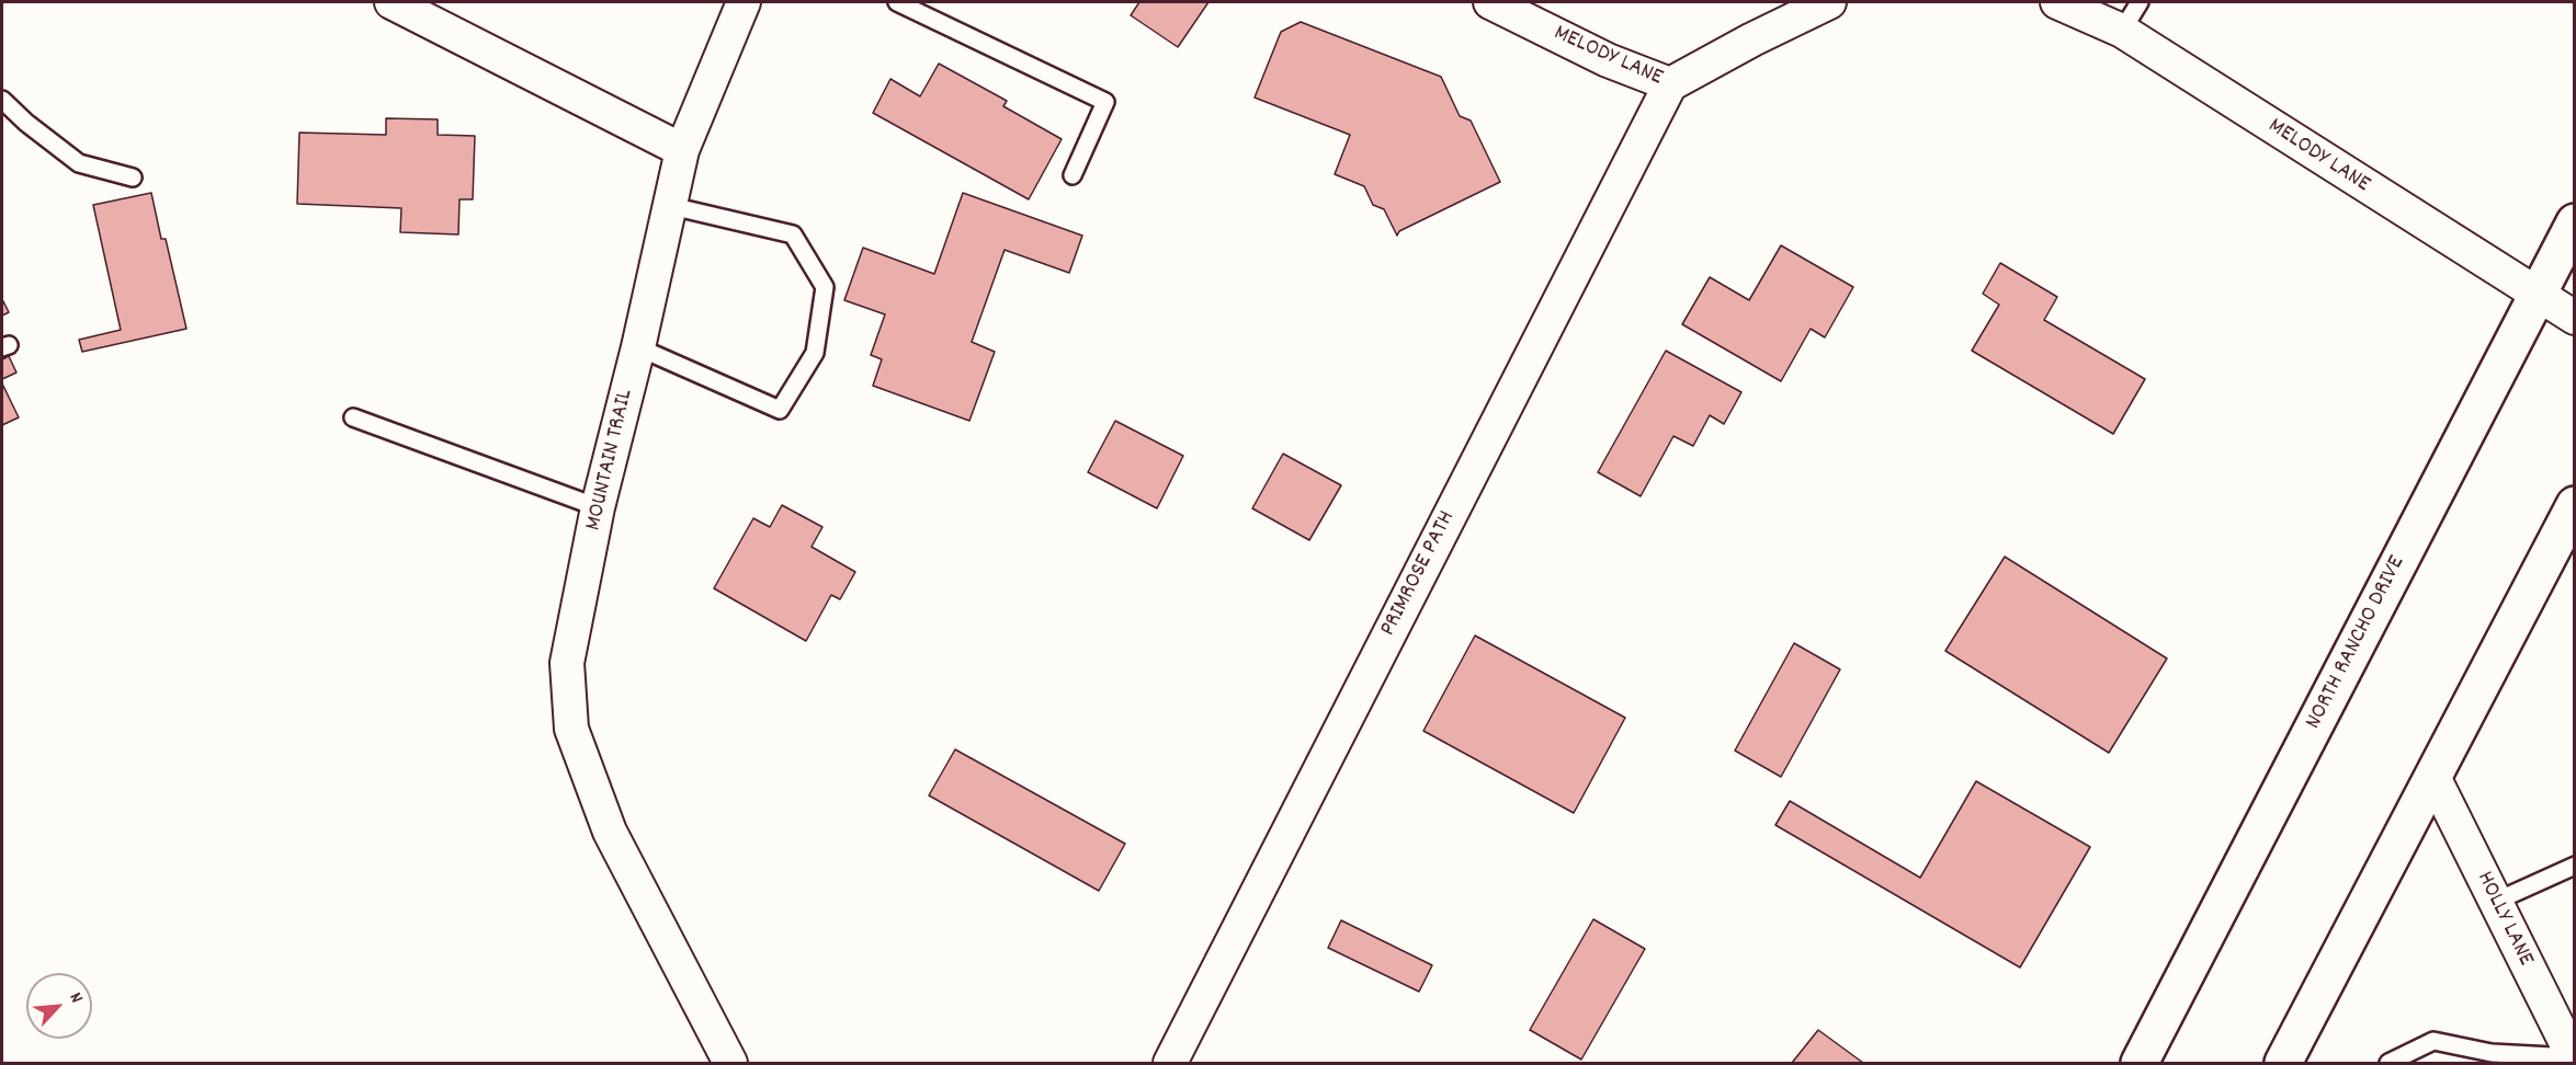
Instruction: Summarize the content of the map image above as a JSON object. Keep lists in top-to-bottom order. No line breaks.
{"streets":{"main road":["NORTH RANCHO DRIVE"],"street":["MELODY LANE","MOUNTAIN TRAIL","PRIMROSE PATH","HOLLY LANE"]},"crossings":[["MELODY LANE","PRIMROSE PATH"],["MELODY LANE","NORTH RANCHO DRIVE"]],"north":"top right"}
